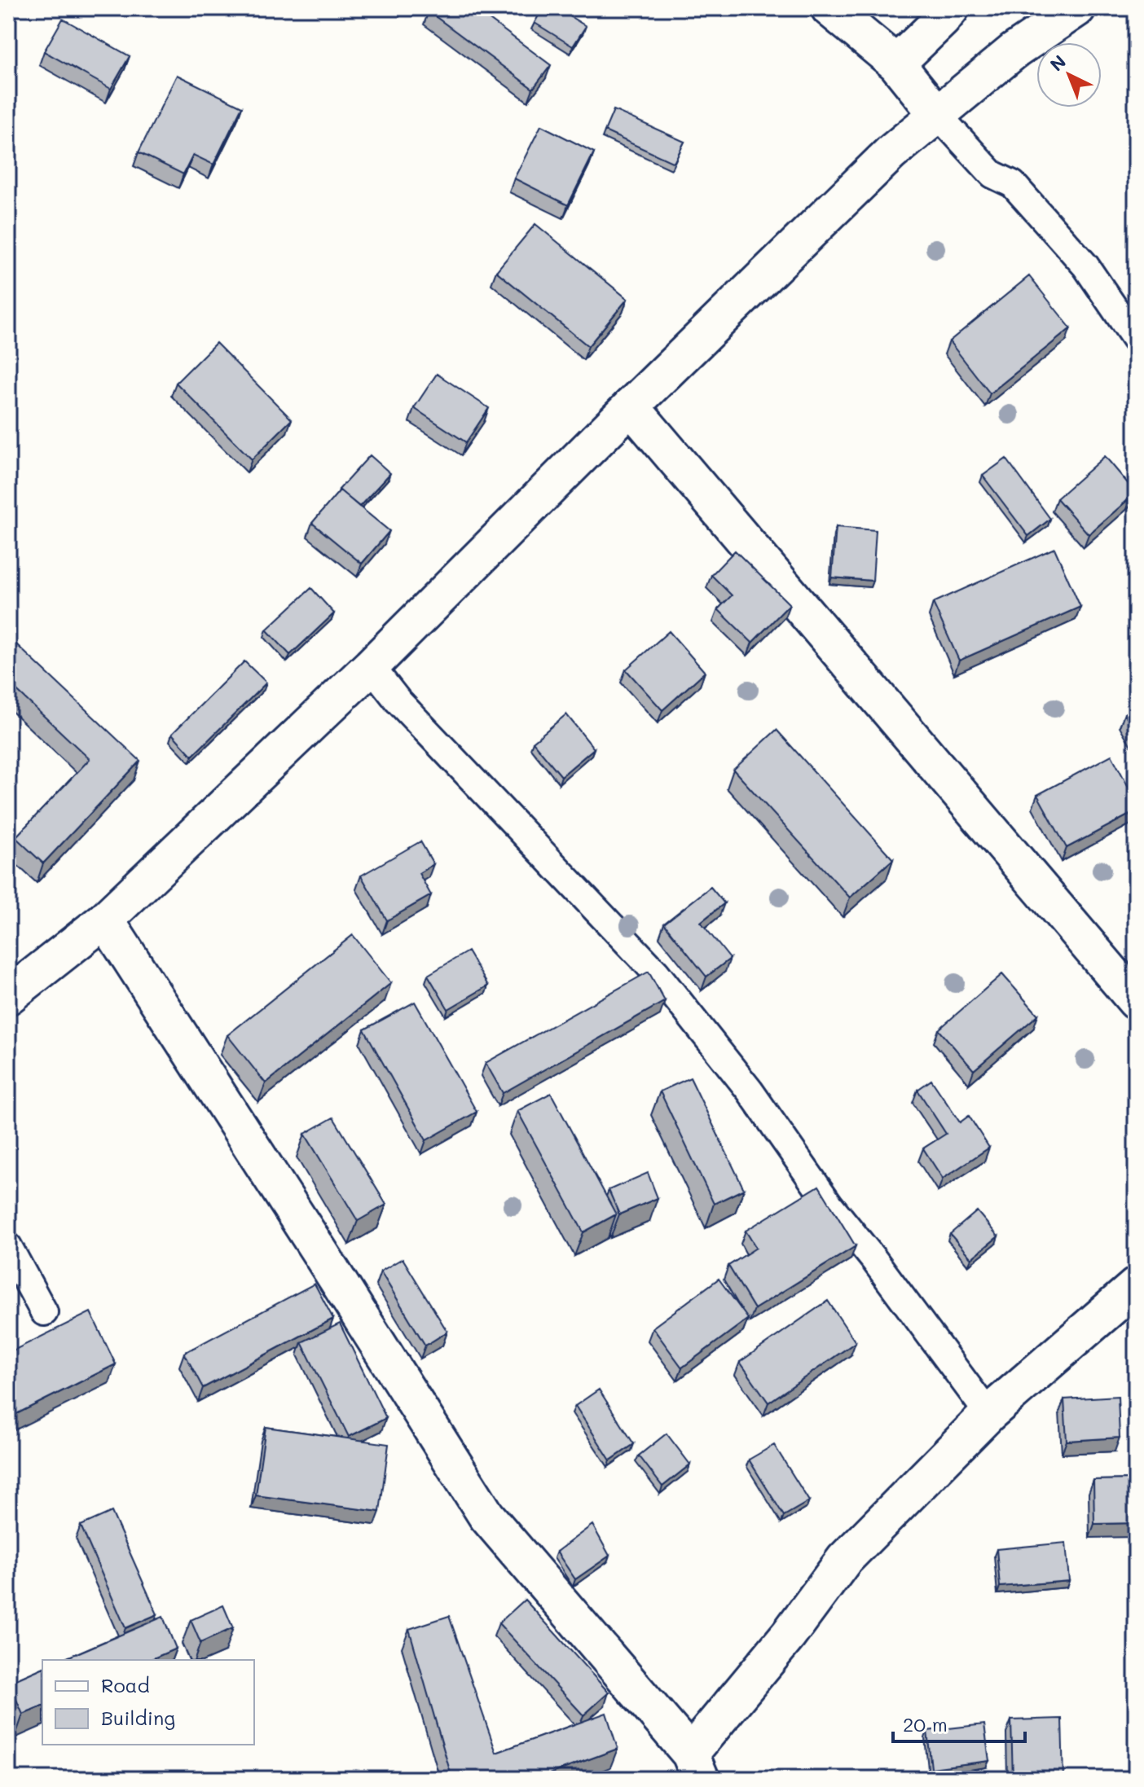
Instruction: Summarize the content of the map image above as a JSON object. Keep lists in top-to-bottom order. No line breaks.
{"legend":["Road","Building"],"scale_bar":"20 m","north":"top left"}
